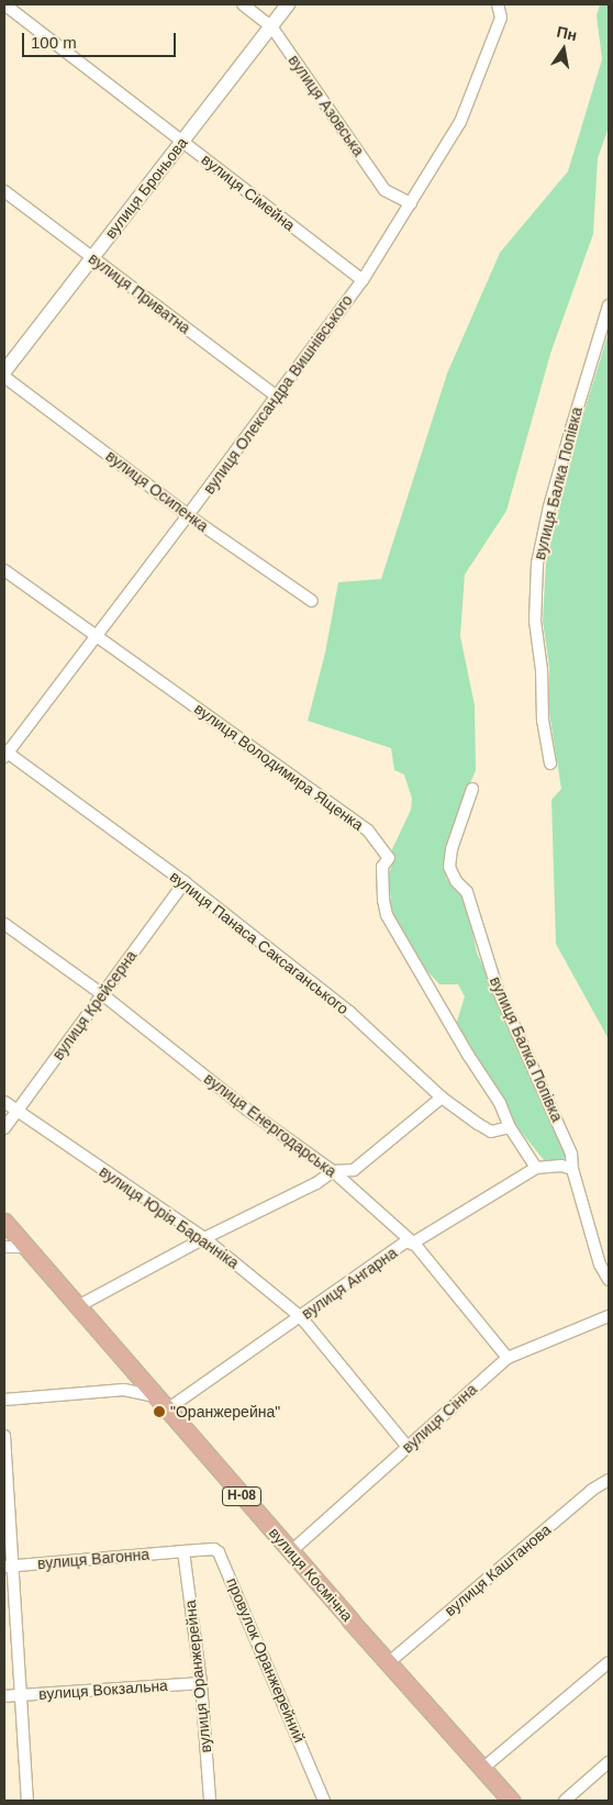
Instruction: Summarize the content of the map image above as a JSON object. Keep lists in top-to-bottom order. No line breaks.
{"streets":{"main road":["Н-08","вулиця Космічна"],"street":["вулиця Азовська","вулиця Броньова","вулиця Сімейна","вулиця Приватна","вулиця Олександра Вишнівського","вулиця Балка Попівка","вулиця Осипенка","вулиця Володимира Ященка","вулиця Панаса Саксаганського","вулиця Крейсерна","вулиця Енергодарська","вулиця Юрія Баранніка","вулиця Ангарна","вулиця Сінна","вулиця Вагонна","вулиця Каштанова","провулок Оранжерейний","вулиця Оранжерейна","вулиця Вокзальна"]},"crossings":[["вулиця Азовська","вулиця Броньова"],["вулиця Азовська","вулиця Олександра Вишнівського"],["вулиця Броньова","вулиця Сімейна"],["вулиця Броньова","вулиця Приватна"],["вулиця Сімейна","вулиця Олександра Вишнівського"],["вулиця Приватна","вулиця Олександра Вишнівського"],["вулиця Олександра Вишнівського","вулиця Осипенка"],["вулиця Олександра Вишнівського","вулиця Володимира Ященка"],["вулиця Олександра Вишнівського","вулиця Панаса Саксаганського"],["вулиця Володимира Ященка","вулиця Панаса Саксаганського"],["вулиця Володимира Ященка","вулиця Ангарна"],["вулиця Панаса Саксаганського","вулиця Крейсерна"],["вулиця Крейсерна","вулиця Енергодарська"],["вулиця Крейсерна","вулиця Юрія Баранніка"],["вулиця Енергодарська","вулиця Ангарна"],["вулиця Енергодарська","вулиця Сінна"],["вулиця Юрія Баранніка","вулиця Ангарна"],["вулиця Юрія Баранніка","вулиця Сінна"],["вулиця Ангарна","вулиця Космічна"],["вулиця Сінна","вулиця Космічна"],["вулиця Вагонна","провулок Оранжерейний"],["вулиця Вагонна","вулиця Оранжерейна"],["вулиця Каштанова","вулиця Космічна"],["провулок Оранжерейний","вулиця Оранжерейна"],["вулиця Оранжерейна","вулиця Вокзальна"]],"places":["\"Оранжерейна\""],"scale_bar":"100 m","north":"top"}
